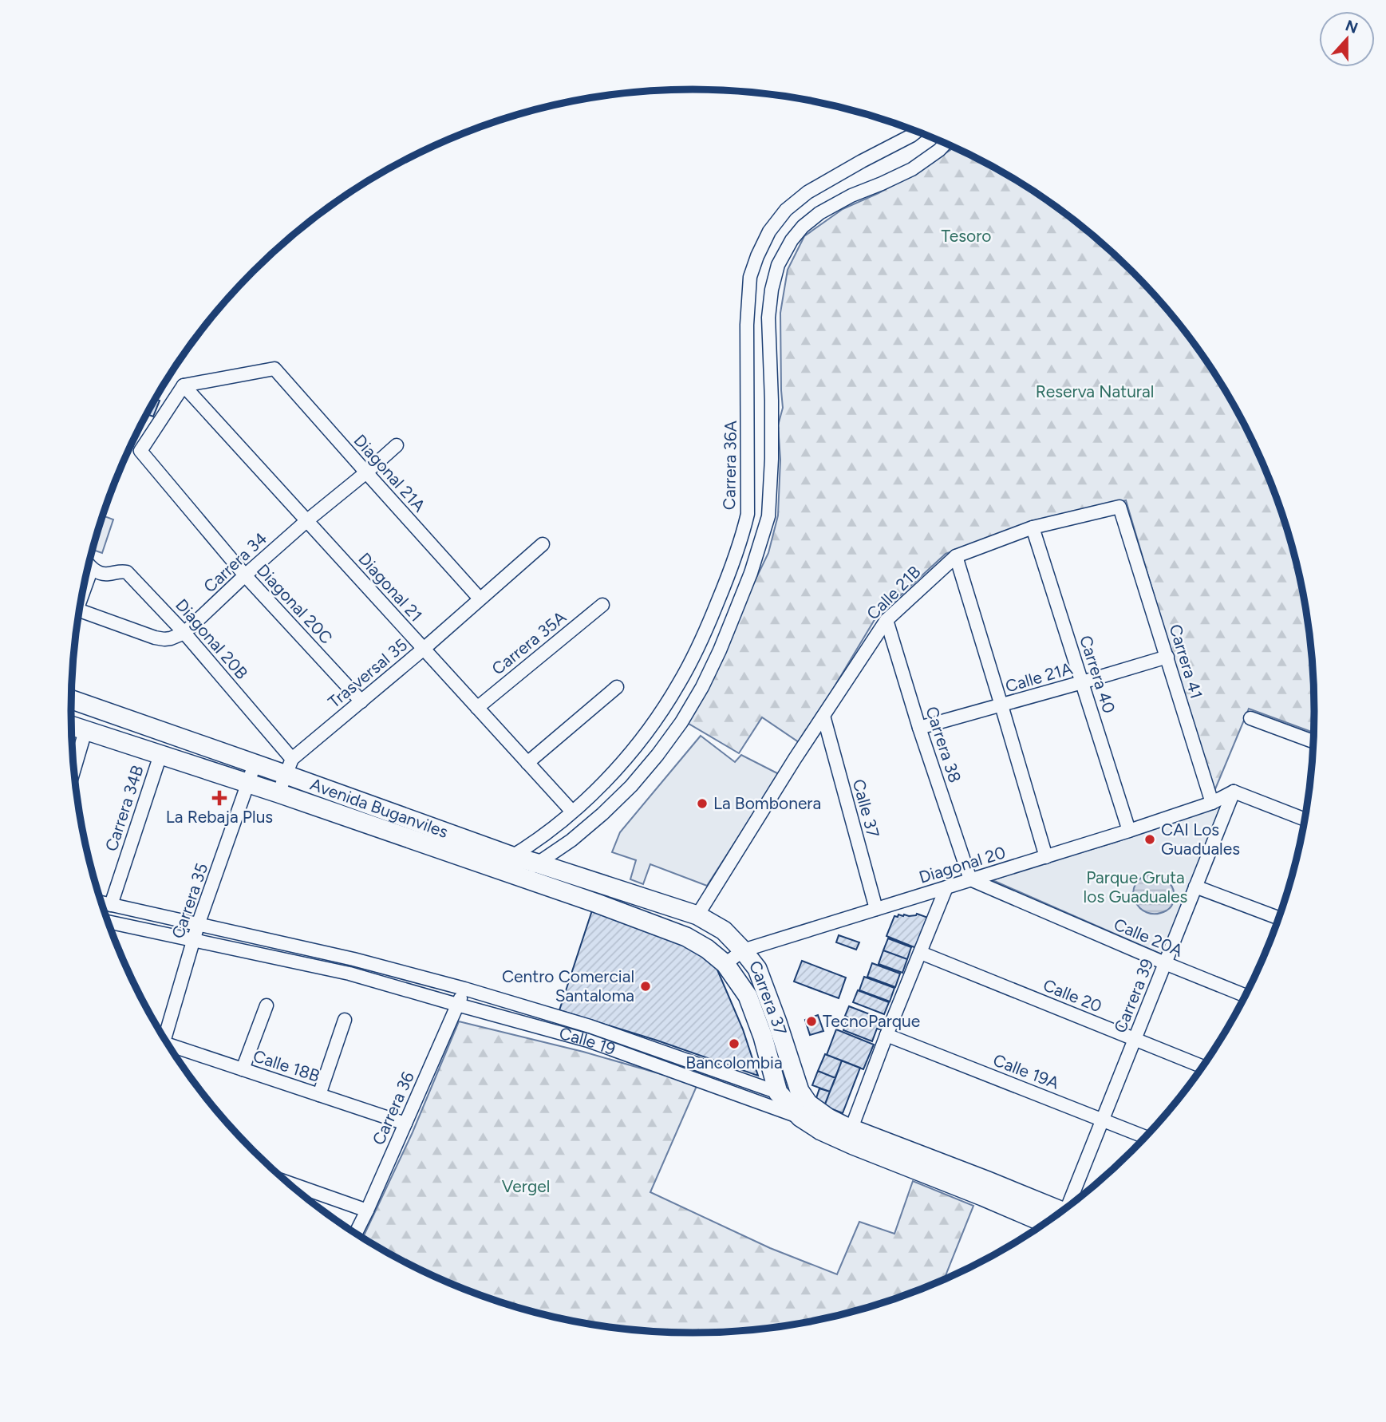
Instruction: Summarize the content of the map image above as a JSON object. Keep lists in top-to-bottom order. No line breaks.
{"streets":{"main road":["Avenida Buganviles","Carrera 37","Calle 19"],"street":["Carrera 36A","Diagonal 21A","Carrera 34","Diagonal 21","Calle 21B","Diagonal 20C","Diagonal 20B","Carrera 35A","Carrera 41","Trasversal 35","Carrera 40","Calle 21A","Carrera 38","Carrera 34B","Calle 37","Diagonal 20","Carrera 35","Calle 20A","Calle 20","Carrera 39","Calle 18B","Calle 19A","Carrera 36"]},"crossings":[["Carrera 36A","Diagonal 21"],["Carrera 36A","Avenida Buganviles"],["Diagonal 21A","Carrera 34"],["Diagonal 21A","Diagonal 21"],["Diagonal 21A","Diagonal 20C"],["Diagonal 21A","Trasversal 35"],["Carrera 34","Diagonal 21"],["Carrera 34","Diagonal 20C"],["Carrera 34","Diagonal 20B"],["Diagonal 21","Diagonal 20C"],["Diagonal 21","Carrera 35A"],["Diagonal 21","Trasversal 35"],["Calle 21B","Carrera 41"],["Calle 21B","Carrera 40"],["Calle 21B","Carrera 38"],["Calle 21B","Avenida Buganviles"],["Calle 21B","Calle 37"],["Calle 21B","Carrera 37"],["Diagonal 20C","Trasversal 35"],["Diagonal 20B","Trasversal 35"],["Diagonal 20B","Avenida Buganviles"],["Carrera 41","Calle 21A"],["Carrera 41","Diagonal 20"],["Trasversal 35","Avenida Buganviles"],["Carrera 40","Calle 21A"],["Carrera 40","Diagonal 20"],["Calle 21A","Carrera 38"],["Carrera 38","Diagonal 20"],["Carrera 38","Calle 20A"],["Carrera 34B","Avenida Buganviles"],["Carrera 34B","Calle 19"],["Avenida Buganviles","Carrera 35"],["Avenida Buganviles","Carrera 37"],["Calle 37","Diagonal 20"],["Diagonal 20","Calle 20A"],["Diagonal 20","Carrera 37"],["Carrera 35","Calle 19"],["Calle 20A","Carrera 39"],["Calle 20","Carrera 39"],["Carrera 39","Calle 19A"],["Carrera 37","Calle 19"],["Calle 19","Carrera 36"],["Calle 18B","Carrera 36"]],"parks":["Tesoro","Reserva Natural","Parque Gruta los Guaduales","Vergel"],"places":{"health":["La Rebaja Plus"],"other":["La Bombonera","CAI Los Guaduales","Centro Comercial Santaloma","TecnoParque","Bancolombia"]},"north":"top"}
